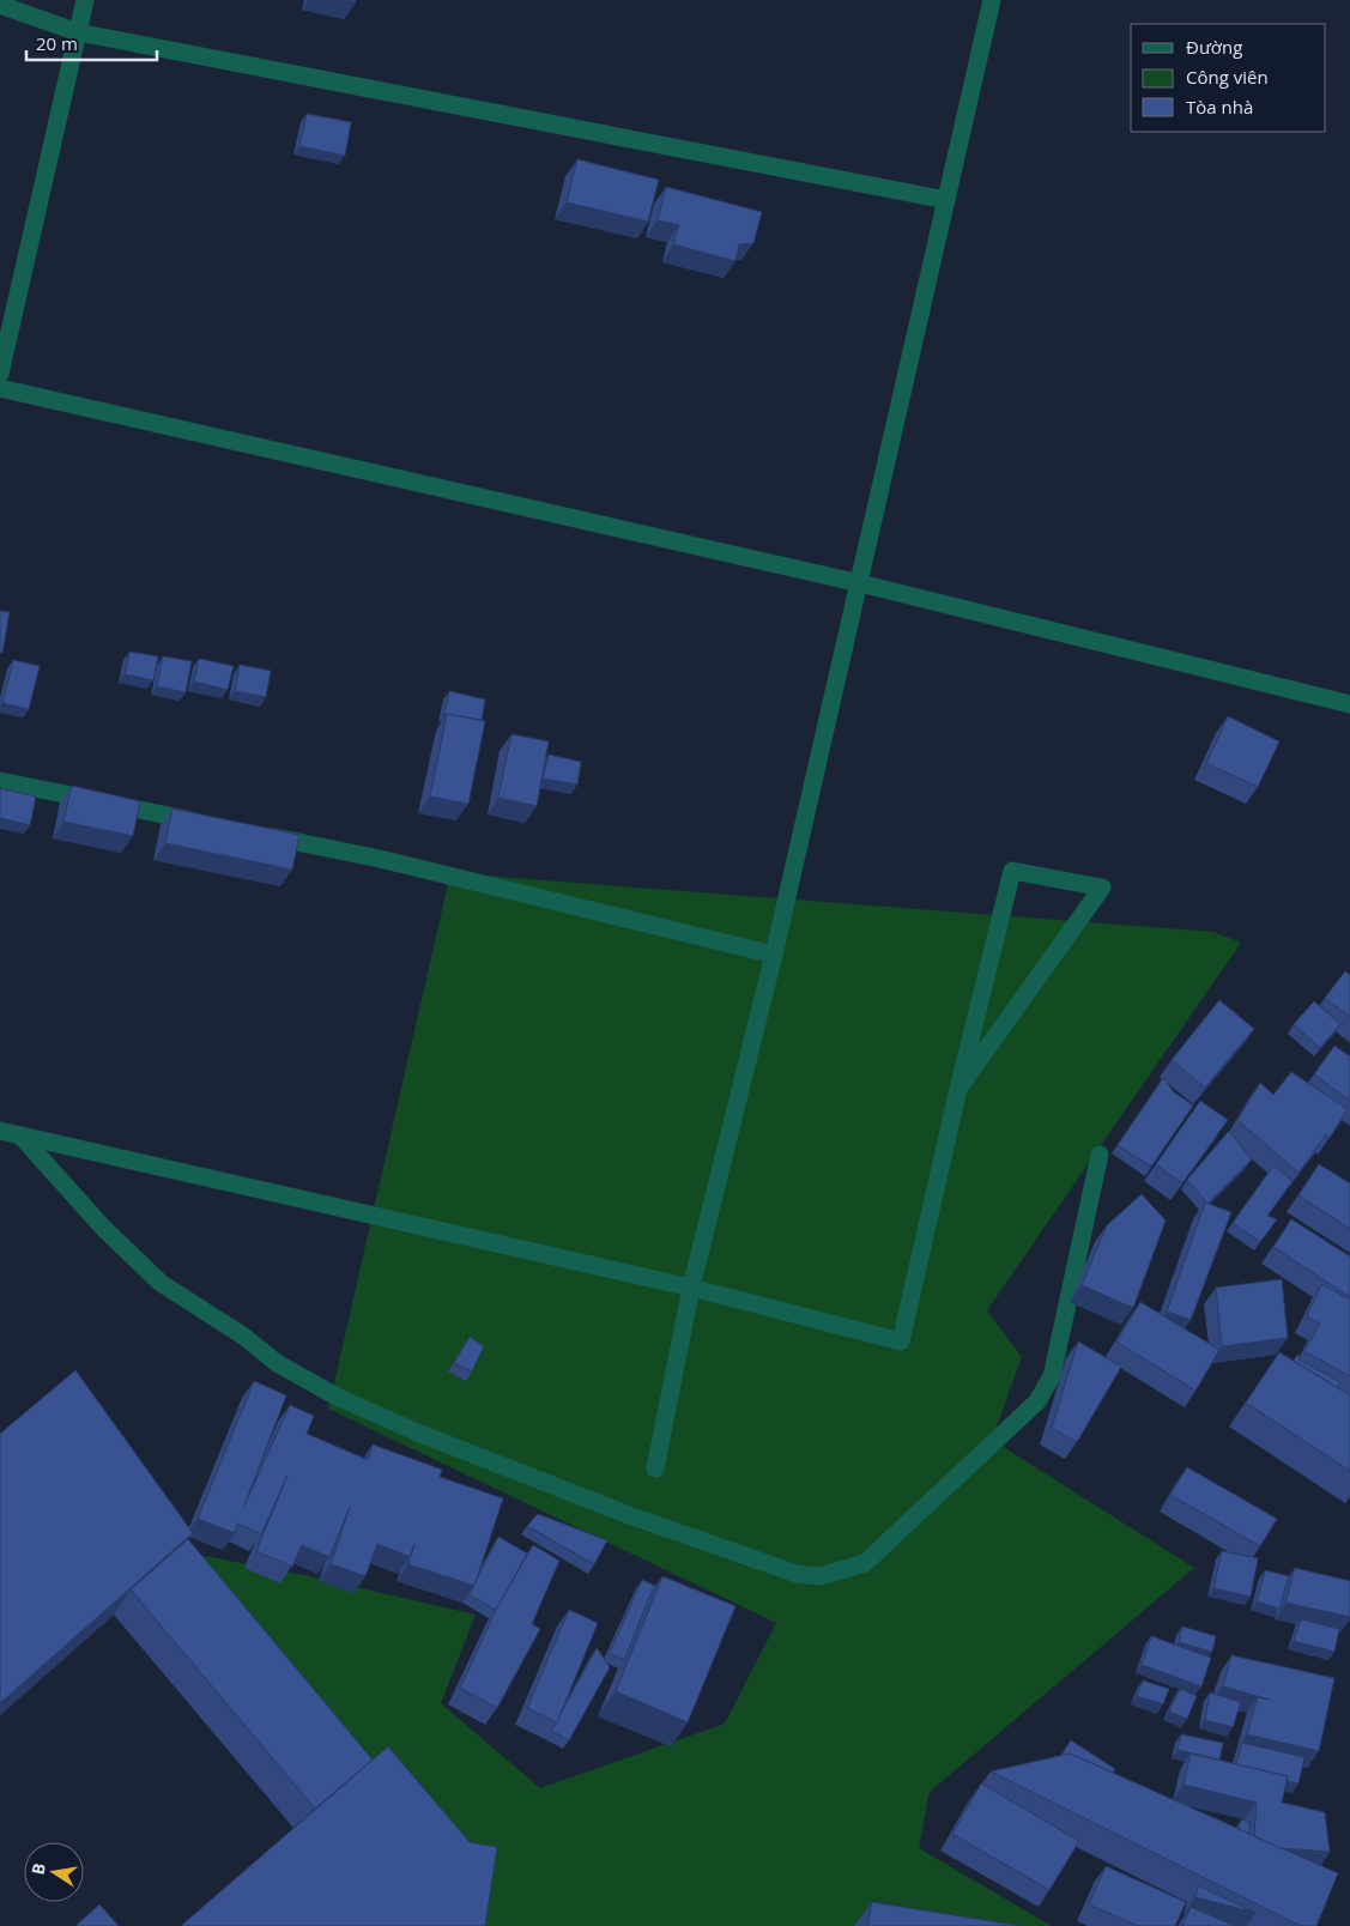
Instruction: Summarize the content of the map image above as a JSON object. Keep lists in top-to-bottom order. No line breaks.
{"legend":["Đường","Công viên","Tòa nhà"],"scale_bar":"20 m","north":"left"}
